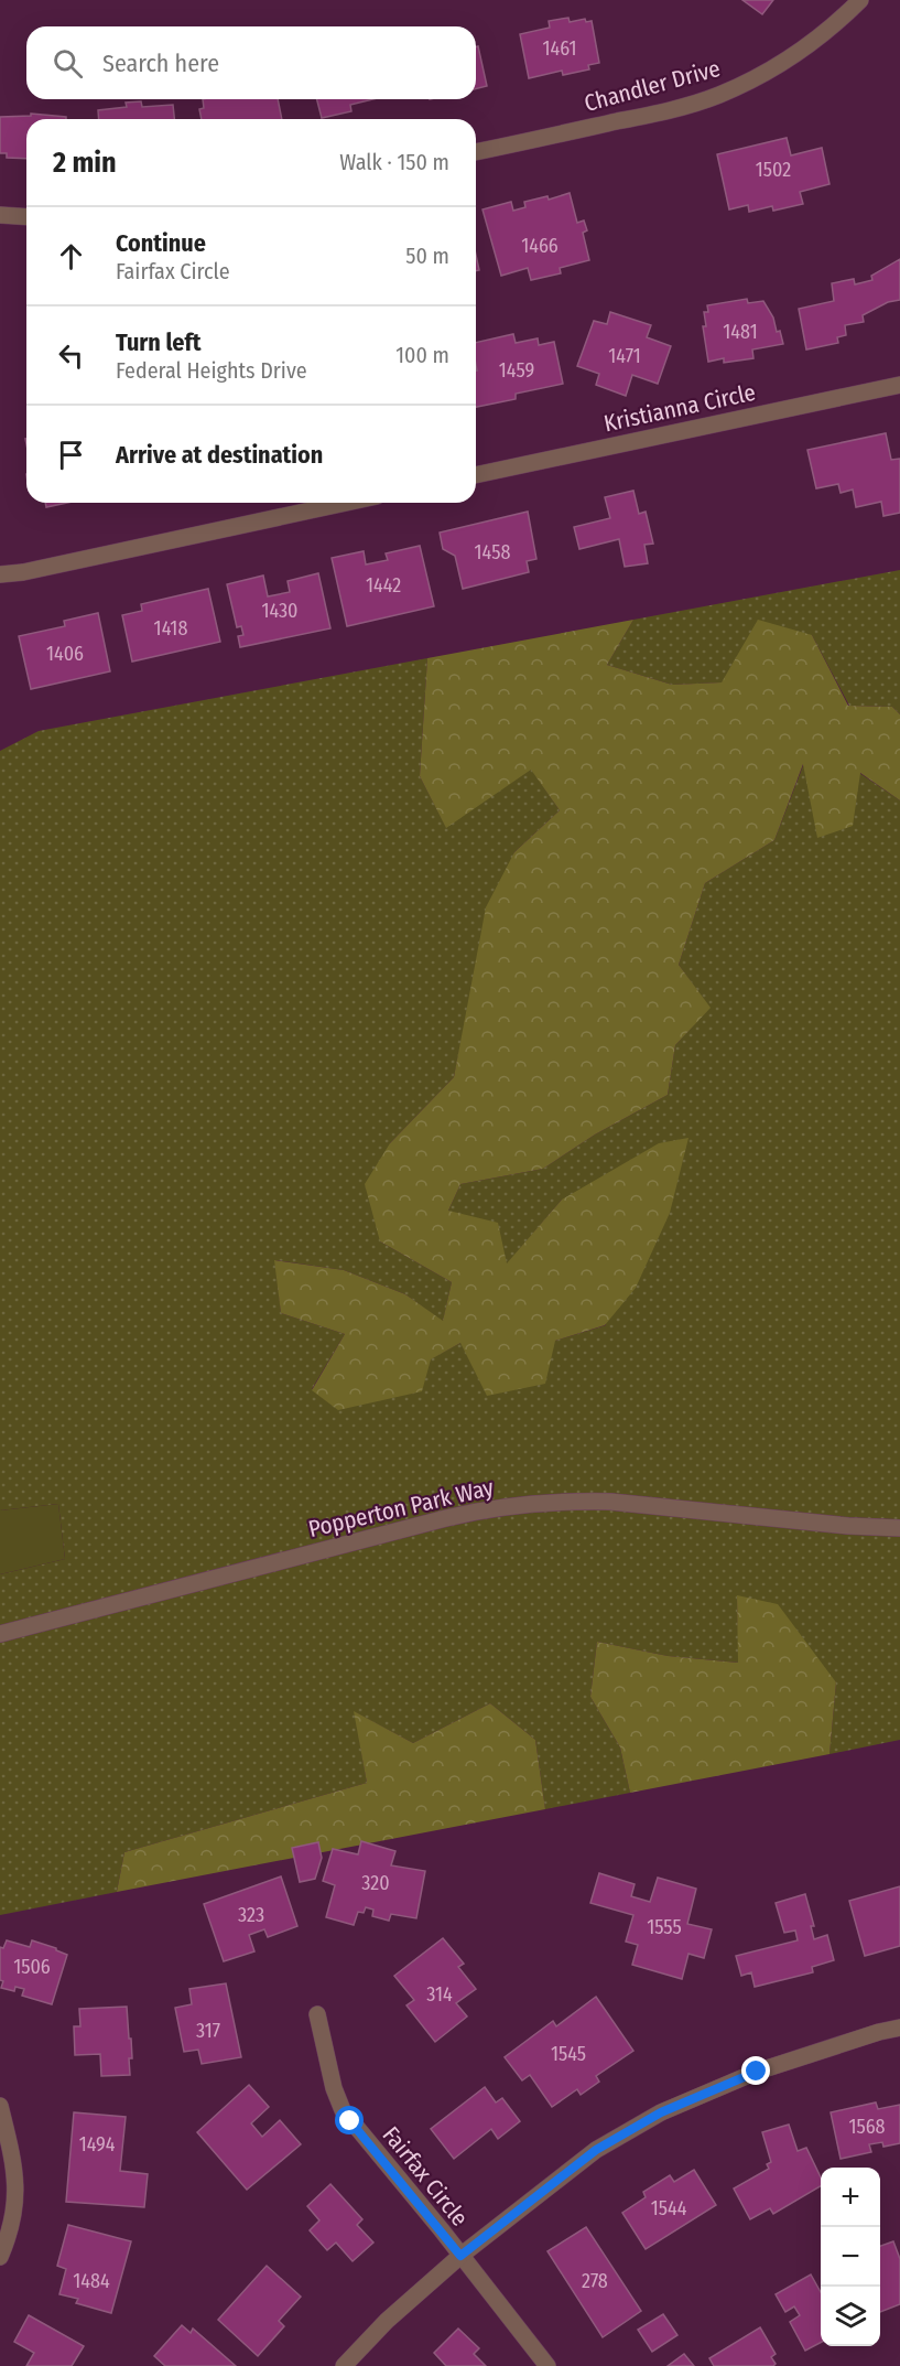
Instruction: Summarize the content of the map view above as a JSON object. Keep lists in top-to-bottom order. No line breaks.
{"streets":{"street":["Chandler Drive","Kristianna Circle","Popperton Park Way","Fairfax Circle"]},"house_numbers":["1461","1502","1466","1481","1471","1459","1458","1442","1430","1418","1406","320","323","1555","1506","314","317","1545","1568","1494","1544","1484","278"],"page":{"search":"Search here","heading":["2 min","Walk · 150 m"],"list":[["Continue","Fairfax Circle","50 m"],["Turn left","Federal Heights Drive","100 m"],"Arrive at destination"],"map_buttons":["+","−"]}}
